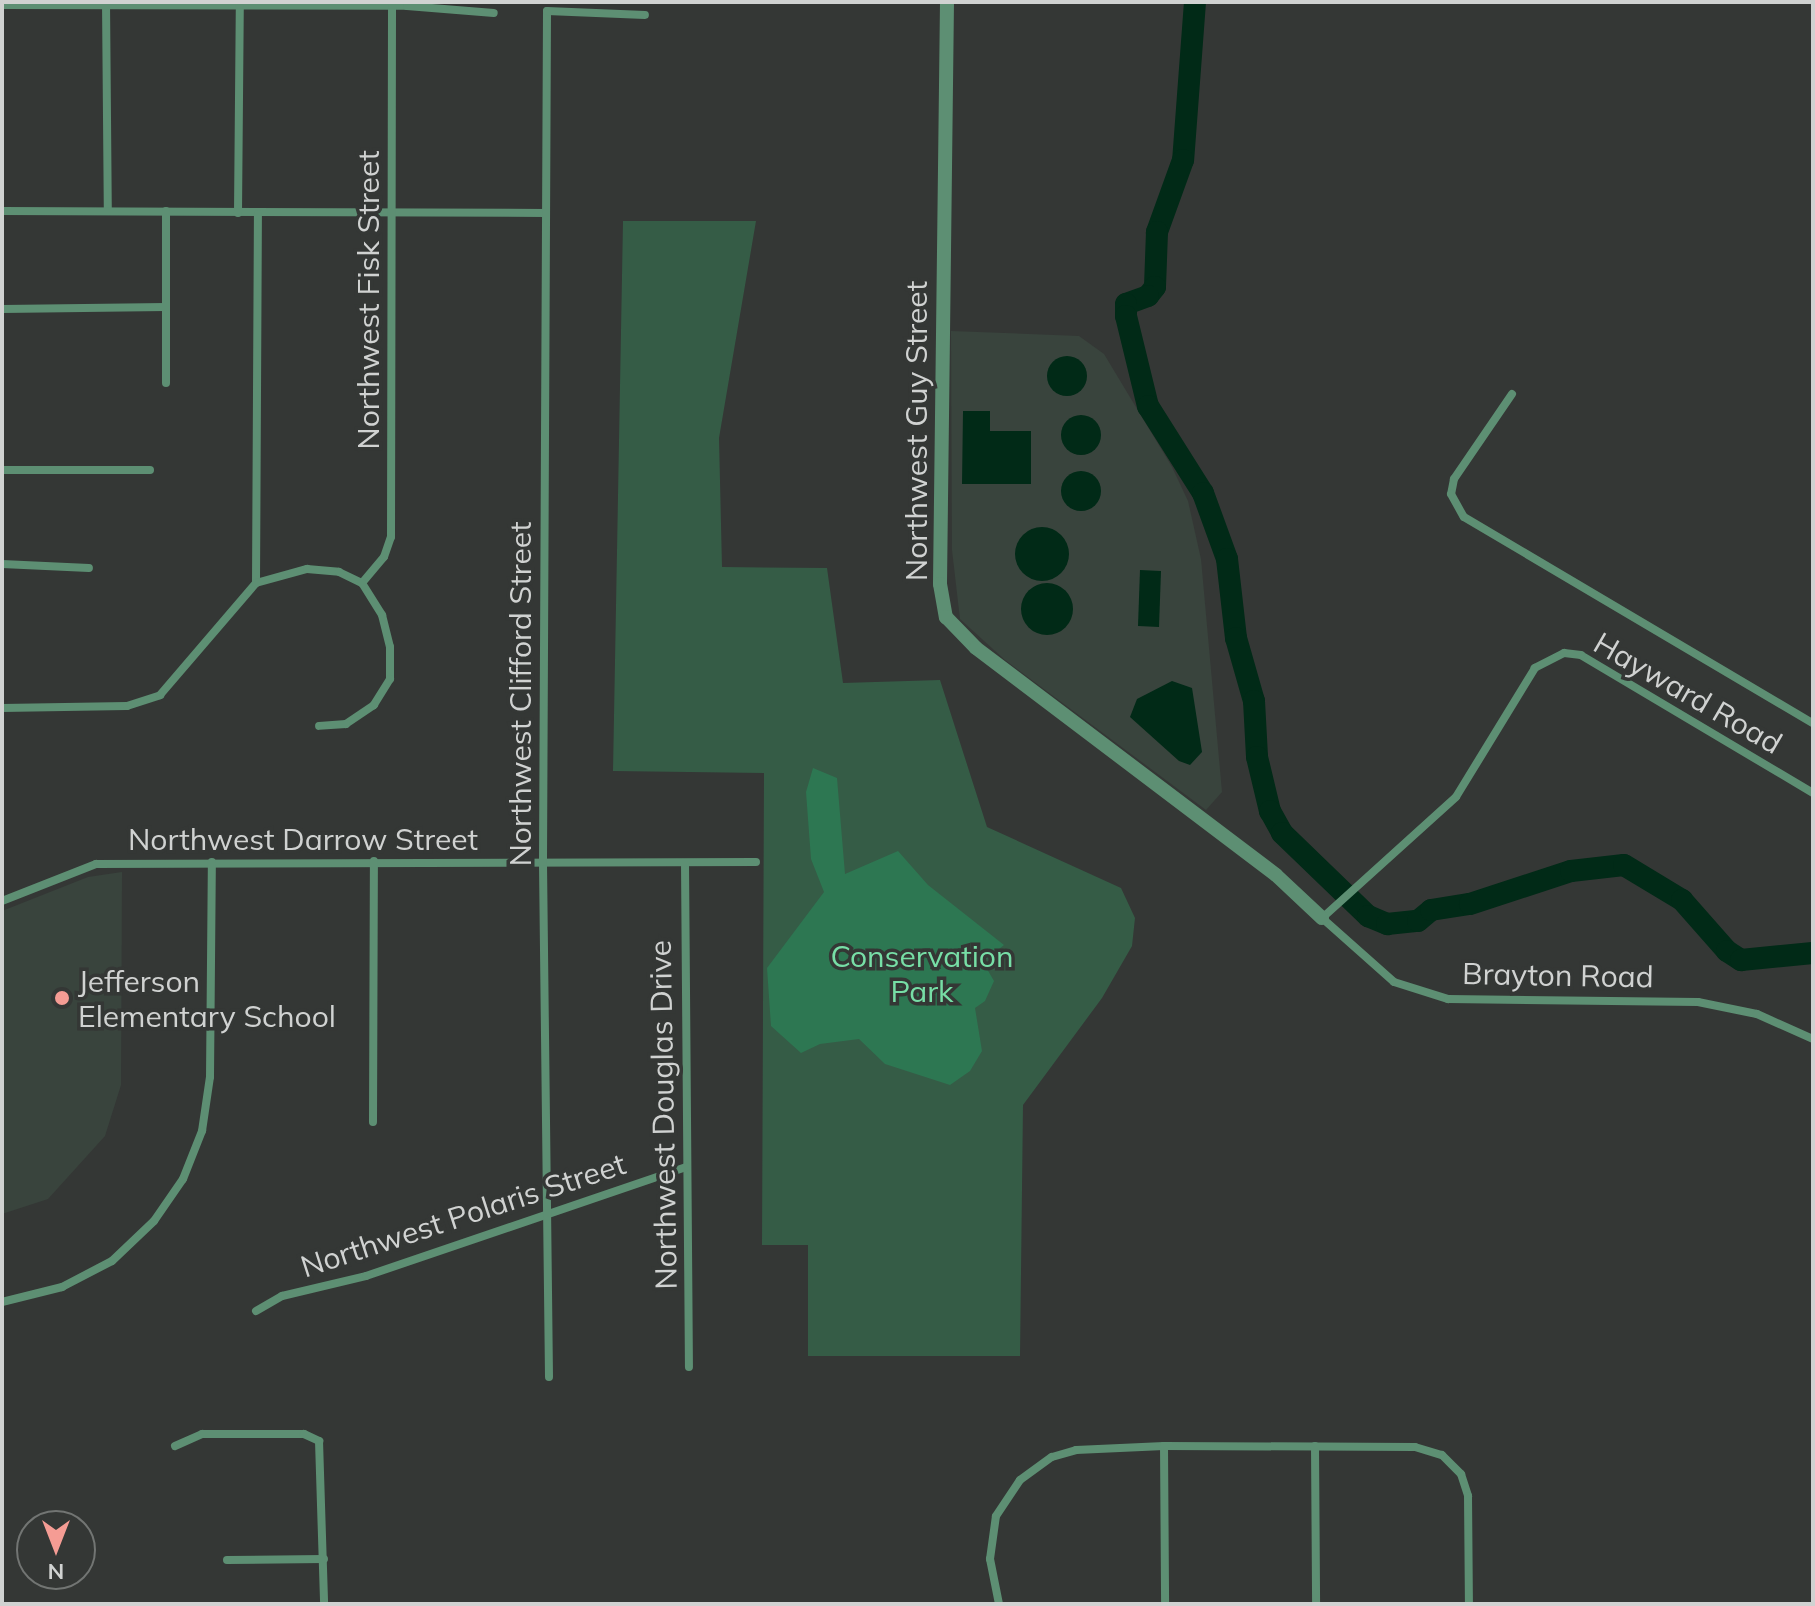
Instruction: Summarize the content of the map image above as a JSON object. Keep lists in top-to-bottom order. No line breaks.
{"streets":{"street":["Northwest Fisk Street","Northwest Guy Street","Hayward Road","Northwest Clifford Street","Northwest Darrow Street","Brayton Road","Northwest Douglas Drive","Northwest Polaris Street"]},"crossings":[["Northwest Guy Street","Hayward Road"],["Northwest Guy Street","Brayton Road"],["Hayward Road","Brayton Road"],["Northwest Clifford Street","Northwest Darrow Street"],["Northwest Clifford Street","Northwest Polaris Street"],["Northwest Darrow Street","Northwest Douglas Drive"],["Northwest Douglas Drive","Northwest Polaris Street"]],"parks":["Conservation Park"],"places":["Jefferson Elementary School"],"north":"bottom"}
